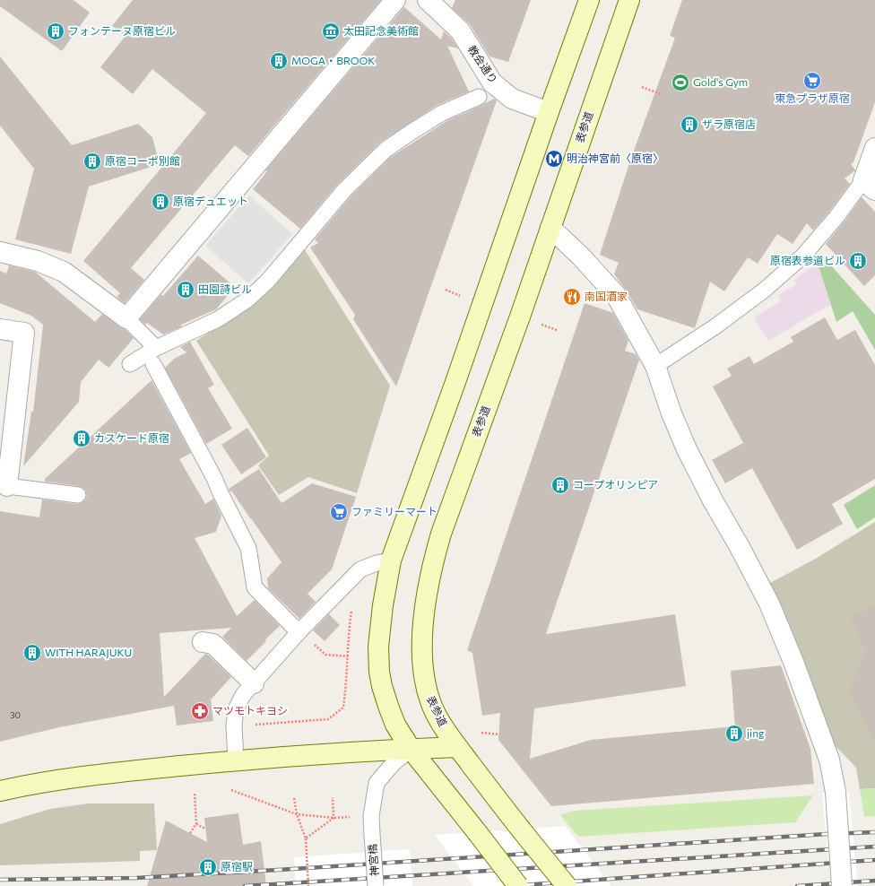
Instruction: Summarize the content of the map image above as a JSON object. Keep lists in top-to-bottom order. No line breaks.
{"streets":{"main road":["表参道"],"street":["教会通り"],"lane":["神宮橋"]},"places":{"building":["フォンテーヌ原宿ビル","MOGA・BROOK","ザラ原宿店","原宿コーポ別館","原宿デュエット","原宿表参道ビル","田園詩ビル","カスケード原宿","コープオリンピア","WITH HARAJUKU","jing","原宿駅"],"museum":["太田記念美術館"],"supermarket":["東急プラザ原宿","ファミリーマート"],"sports":["Gold's Gym"],"metro station":["明治神宮前〈原宿〉"],"restaurant":["南国酒家"],"pharmacy":["マツモトキヨシ"]},"house_numbers":["30"]}
